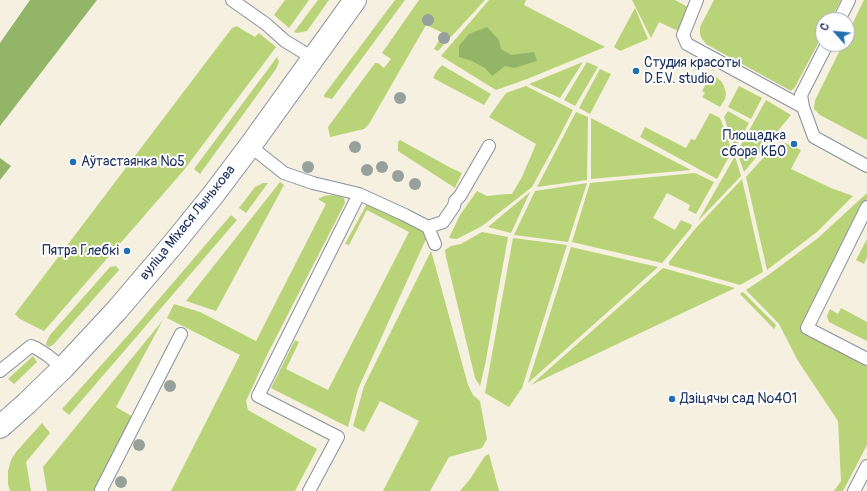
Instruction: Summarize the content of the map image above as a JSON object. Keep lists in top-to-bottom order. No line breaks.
{"streets":{"street":["вуліца Міхася Лынькова"]},"places":["Студия красоты D.E.V. studio","Площадка сбора КБО","Аўтастаянка №5","Пятра Глебкі","Дзіцячы сад №401"],"north":"top left"}
